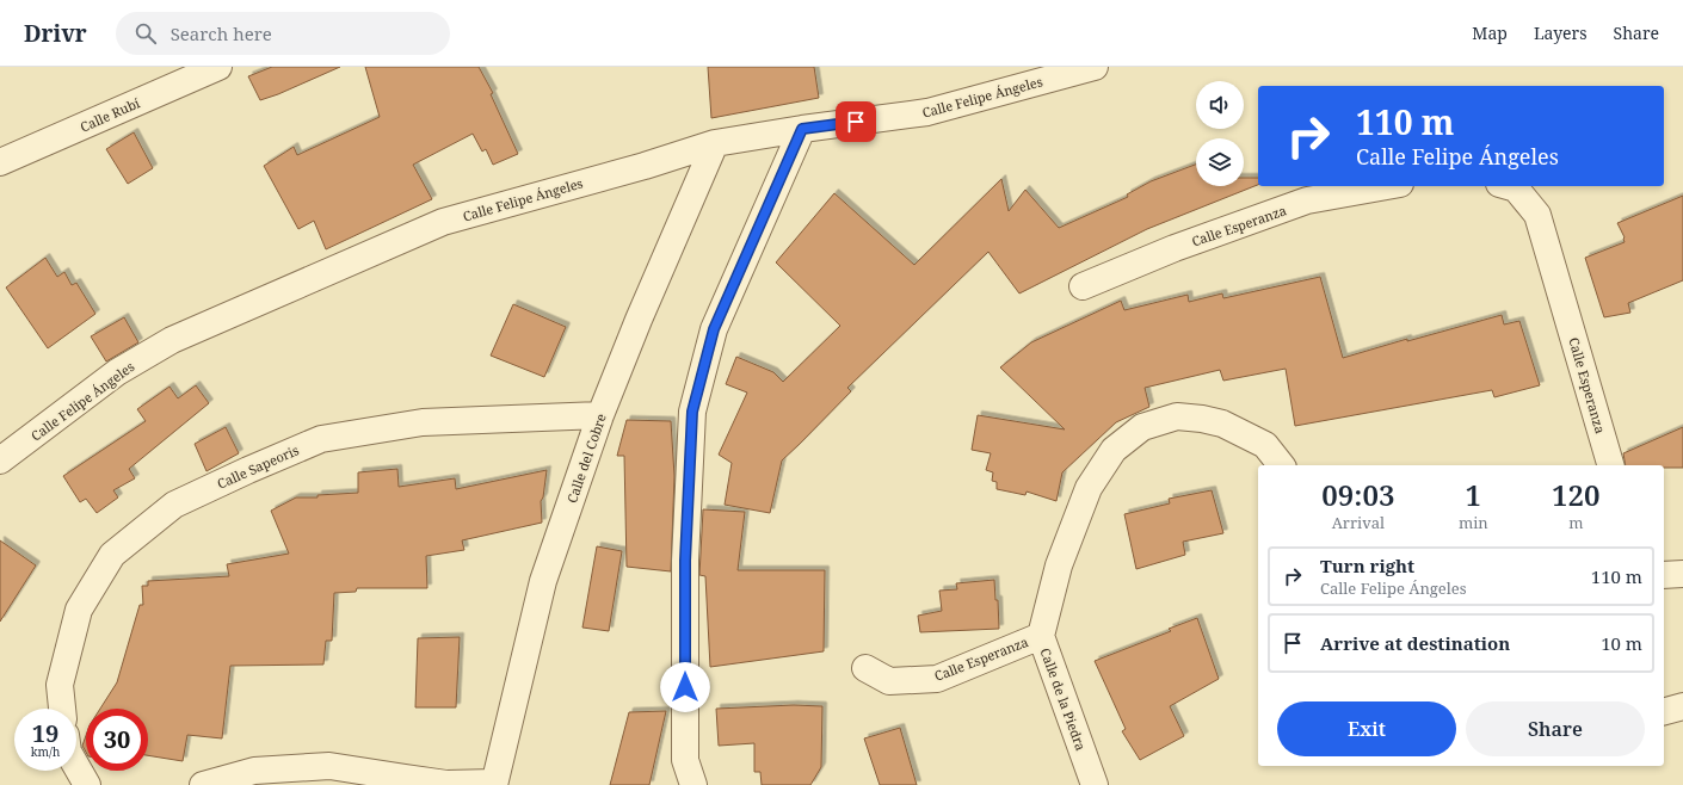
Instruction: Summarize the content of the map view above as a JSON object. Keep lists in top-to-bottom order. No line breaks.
{"streets":{"street":["Calle Felipe Ángeles","Calle Rubí","Calle Esperanza","Calle del Cobre","Calle Sapeoris","Calle de la Piedra"]},"crossings":[["Calle Felipe Ángeles","Calle del Cobre"],["Calle Esperanza","Calle de la Piedra"],["Calle del Cobre","Calle Sapeoris"]],"page":{"header":"Drivr","search":"Search here","nav":["Map","Layers","Share"],"turn":["110 m","Calle Felipe Ángeles"],"eta":["09:03","Arrival","1","min","120","m"],"list":[{"name":"Turn right","note":"Calle Felipe Ángeles","value":"110 m"},{"name":"Arrive at destination","value":"10 m"}],"buttons":["Exit","Share"],"speed":"19 km/h","limit":"30"}}
